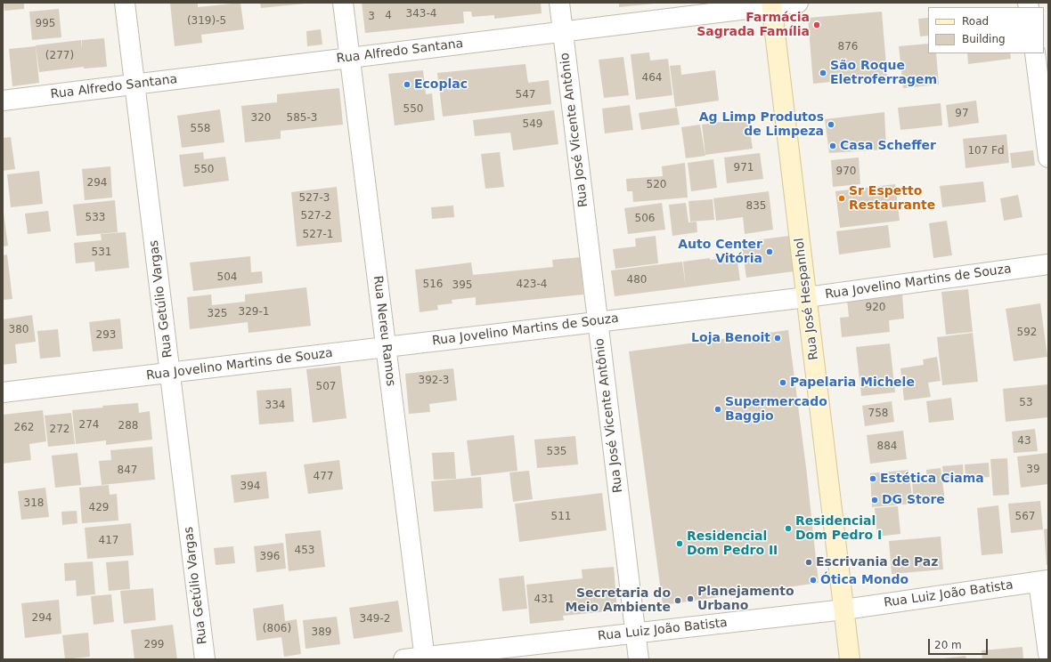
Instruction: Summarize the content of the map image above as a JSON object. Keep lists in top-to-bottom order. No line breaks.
{"streets":{"main road":["Rua José Hespanhol"],"street":["Rua Alfredo Santana","Rua José Vicente Antônio","Rua Jovelino Martins de Souza","Rua Getúlio Vargas","Rua Nereu Ramos","Rua Luiz João Batista"]},"crossings":[["Rua Alfredo Santana","Rua José Vicente Antônio"],["Rua Alfredo Santana","Rua Getúlio Vargas"],["Rua Alfredo Santana","Rua José Hespanhol"],["Rua Alfredo Santana","Rua Nereu Ramos"],["Rua José Vicente Antônio","Rua Jovelino Martins de Souza"],["Rua José Vicente Antônio","Rua Luiz João Batista"],["Rua Jovelino Martins de Souza","Rua Getúlio Vargas"],["Rua Jovelino Martins de Souza","Rua José Hespanhol"],["Rua Jovelino Martins de Souza","Rua Nereu Ramos"],["Rua José Hespanhol","Rua Luiz João Batista"],["Rua Nereu Ramos","Rua Luiz João Batista"]],"places":["Farmácia Sagrada Família","São Roque Eletroferragem","Ecoplac","Ag Limp Produtos de Limpeza","Casa Scheffer","Sr Espetto Restaurante","Auto Center Vitória","Loja Benoit","Papelaria Michele","Supermercado Baggio","Estética Ciama","DG Store","Residencial Dom Pedro I","Residencial Dom Pedro II","Escrivania de Paz","Ótica Mondo","Planejamento Urbano","Secretaria do Meio Ambiente"],"house_numbers":["343-4","4","3","(319)-5","995","876","(277)","464","547","550","97","320","585-3","549","558","107 Fd","971","550","970","294","520","527-3","835","527-2","533","506","527-1","531","504","480","516","423-4","395","920","329-1","325","380","592","293","392-3","507","53","334","758","274","288","262","272","43","884","535","39","847","477","394","318","429","511","567","417","453","396","431","294","349-2","(806)","389","299"],"legend":["Road","Building"],"scale_bar":"20 m"}
